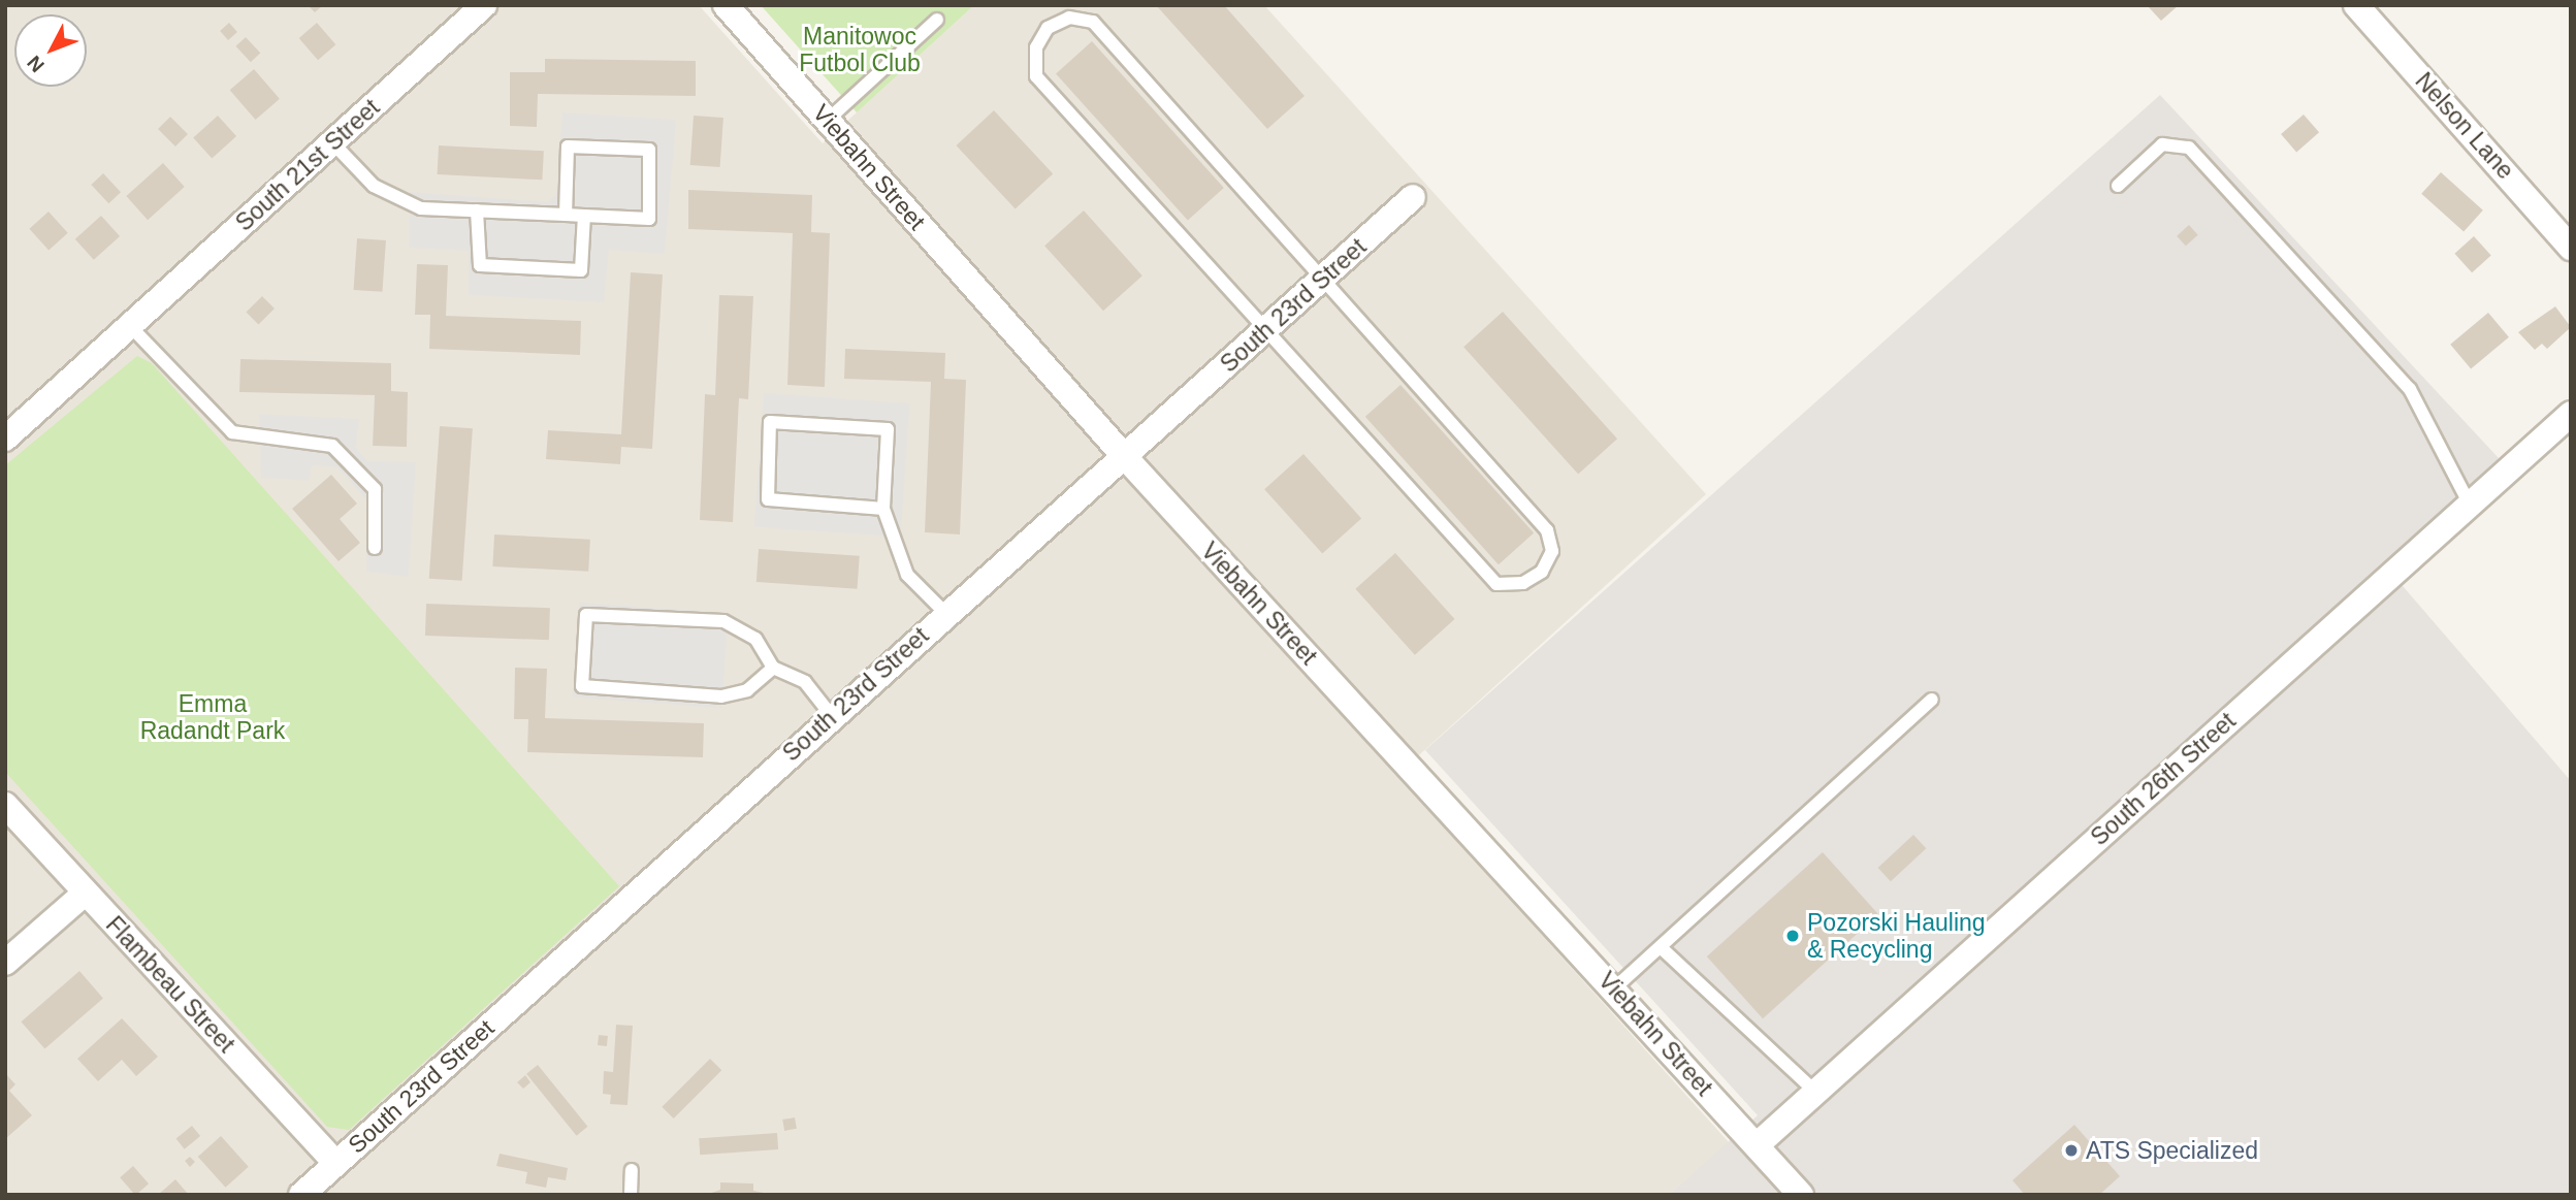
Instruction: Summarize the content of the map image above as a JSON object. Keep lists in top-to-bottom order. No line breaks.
{"streets":{"street":["Nelson Lane","South 21st Street","Viebahn Street","South 23rd Street","South 26th Street","Flambeau Street"]},"crossings":[["Viebahn Street","South 23rd Street"],["Viebahn Street","South 26th Street"],["South 23rd Street","Flambeau Street"]],"parks":["Manitowoc Futbol Club","Emma Radandt Park"],"places":["Pozorski Hauling & Recycling","ATS Specialized"],"north":"bottom left"}
